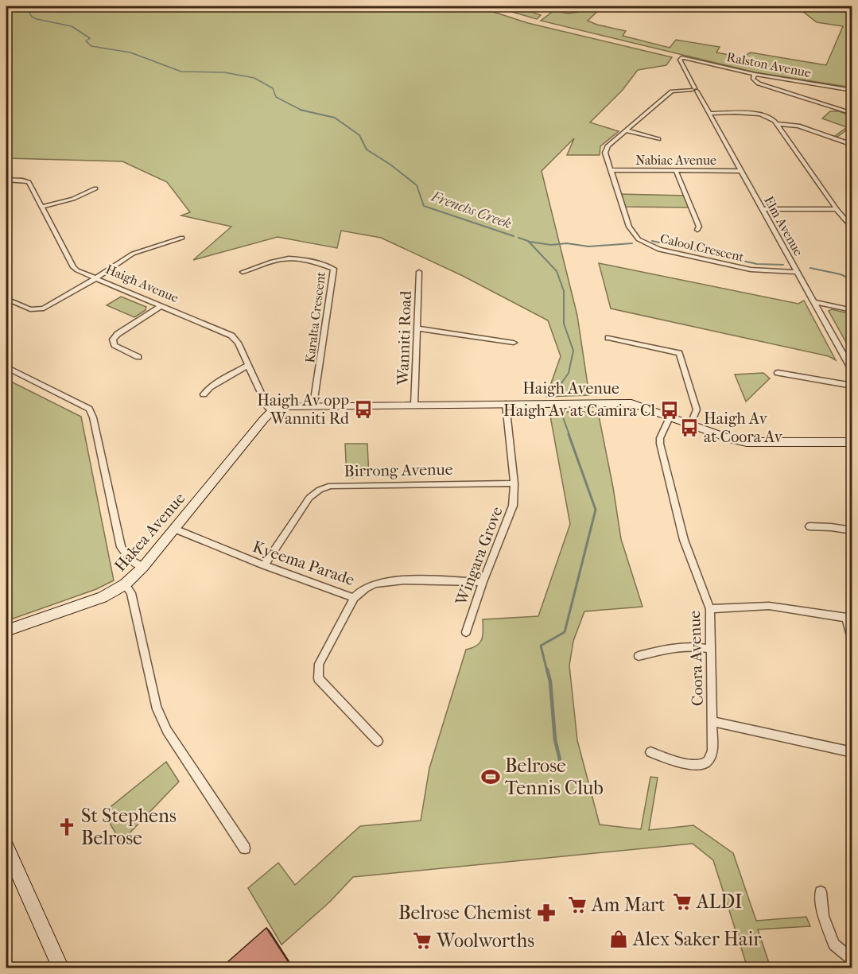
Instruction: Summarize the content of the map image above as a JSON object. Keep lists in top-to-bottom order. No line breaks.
{"streets":{"street":["Ralston Avenue","Nabiac Avenue","Elm Avenue","Calool Crescent","Haigh Avenue","Karalta Crescent","Wanniti Road","Birrong Avenue","Hakea Avenue","Wingara Grove","Kyeema Parade","Coora Avenue"]},"crossings":[["Ralston Avenue","Elm Avenue"],["Nabiac Avenue","Elm Avenue"],["Nabiac Avenue","Calool Crescent"],["Elm Avenue","Calool Crescent"],["Haigh Avenue","Karalta Crescent"],["Haigh Avenue","Wanniti Road"],["Haigh Avenue","Hakea Avenue"],["Haigh Avenue","Wingara Grove"],["Haigh Avenue","Coora Avenue"],["Birrong Avenue","Wingara Grove"],["Birrong Avenue","Kyeema Parade"],["Hakea Avenue","Kyeema Parade"],["Wingara Grove","Kyeema Parade"]],"water":["Frenchs Creek"],"places":{"bus stop":["Haigh Av opp Wanniti Rd","Haigh Av at Camira Cl","Haigh Av at Coora Av"],"sports":["Belrose Tennis Club"],"church":["St Stephens Belrose"],"supermarket":["ALDI","Am Mart","Woolworths"],"pharmacy":["Belrose Chemist"],"shop":["Alex Saker Hair"]}}
